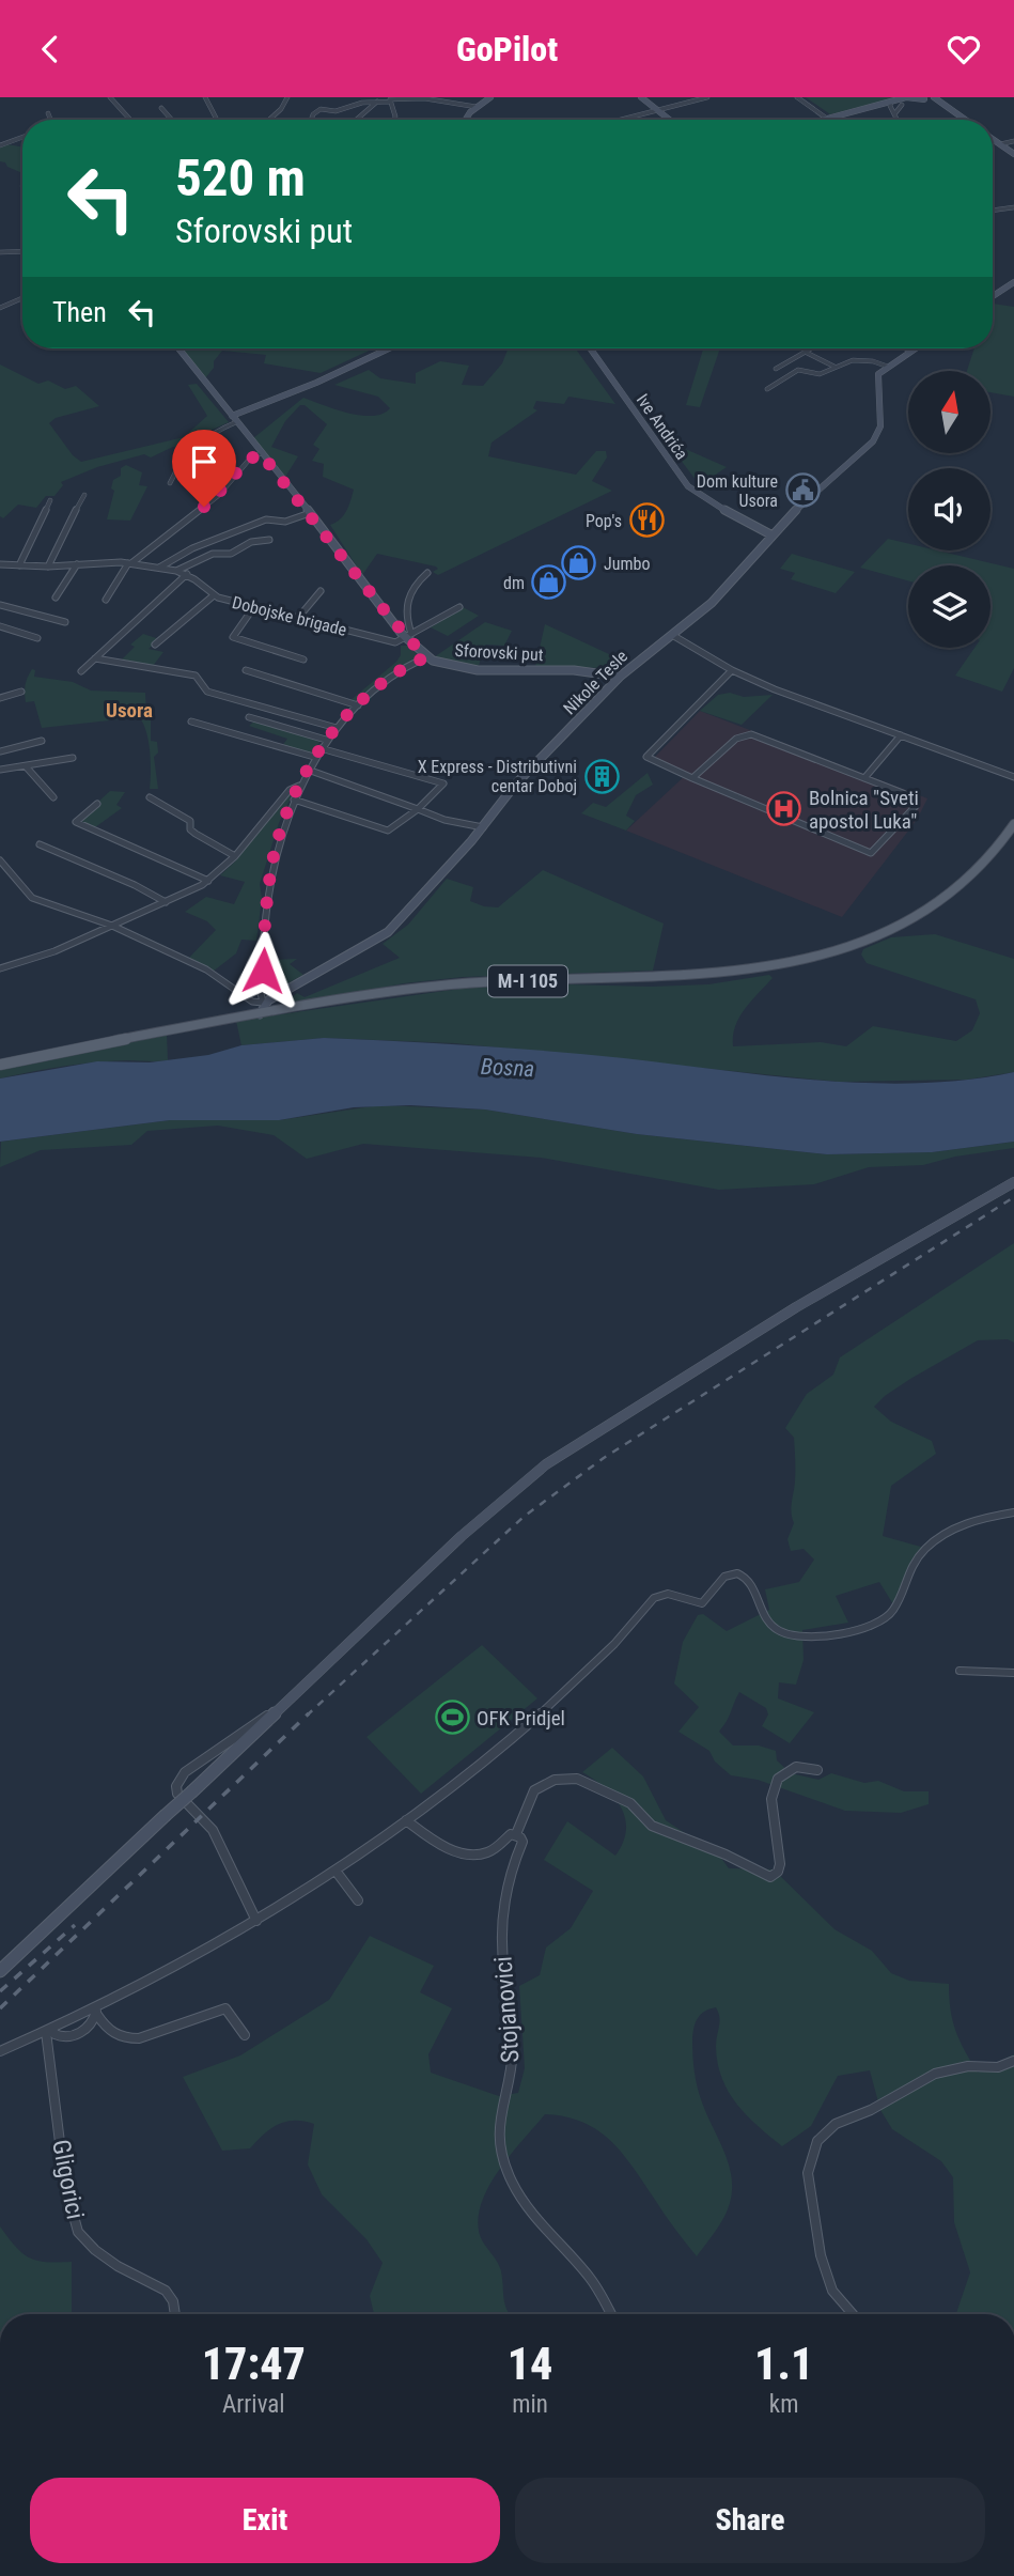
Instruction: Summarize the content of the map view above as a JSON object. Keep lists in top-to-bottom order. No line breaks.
{"streets":{"main road":["M-I 105"],"street":["Ive Andrića","Dobojske brigade","Sforovski put","Nikole Tesle","Stojanovici","Gligorici"]},"crossings":[["Ive Andrića","Nikole Tesle"],["Dobojske brigade","Sforovski put"],["Sforovski put","Nikole Tesle"],["Nikole Tesle","M-I 105"]],"districts":["Usora"],"water":["Bosna"],"places":{"public building":["Dom kulture Usora"],"restaurant":["Pop's"],"shop":["Jumbo","dm"],"building":["X Express - Distributivni centar Doboj"],"hospital":["Bolnica \"Sveti apostol Luka\""],"sports":["OFK Pridjel"]},"north":"top","page":{"header":"GoPilot","turn":["520 m","Sforovski put"],"then":"Then","eta":["17:47","Arrival","14","min","1.1","km"],"buttons":["Exit","Share"]}}
